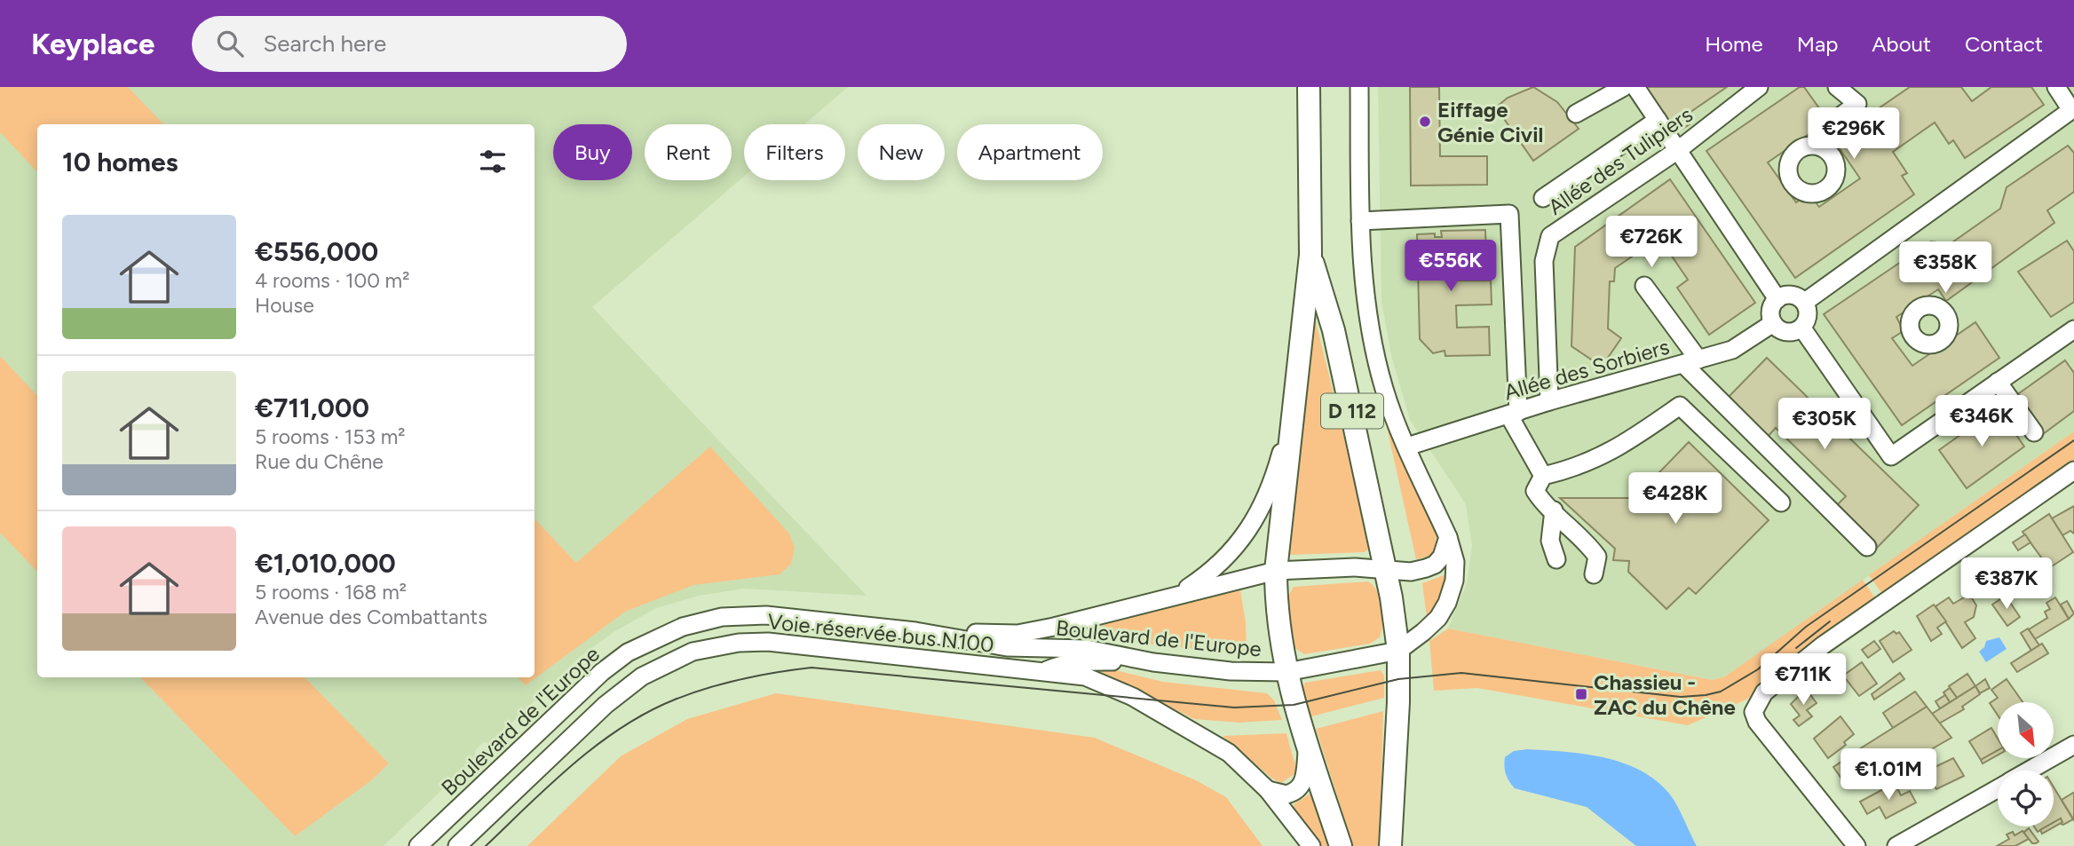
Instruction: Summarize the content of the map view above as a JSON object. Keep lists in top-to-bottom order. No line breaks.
{"streets":{"main road":["D 112"],"street":["Allée des Tulipiers","Allée des Sorbiers","Voie réservée bus N100","Boulevard de l'Europe"]},"crossings":[["Allée des Tulipiers","Allée des Sorbiers"],["D 112","Boulevard de l'Europe"]],"places":{"other":["Eiffage Génie Civil"],"transit":["Chassieu - ZAC du Chêne"]},"north":"bottom right","page":{"header":"Keyplace","search":"Search here","nav":["Home","Map","About","Contact"],"price":["€296K","€726K","€556K","€358K","€346K","€305K","€428K","€387K","€711K","€1.01M"],"chip":["Buy","Rent","Filters","New","Apartment"],"heading":"10 homes","list":[{"name":"€556,000","note":"4 rooms · 100 m² · House"},{"name":"€711,000","note":"5 rooms · 153 m² · Rue du Chêne"},{"name":"€1,010,000","note":"5 rooms · 168 m² · Avenue des Combattants"}]}}
